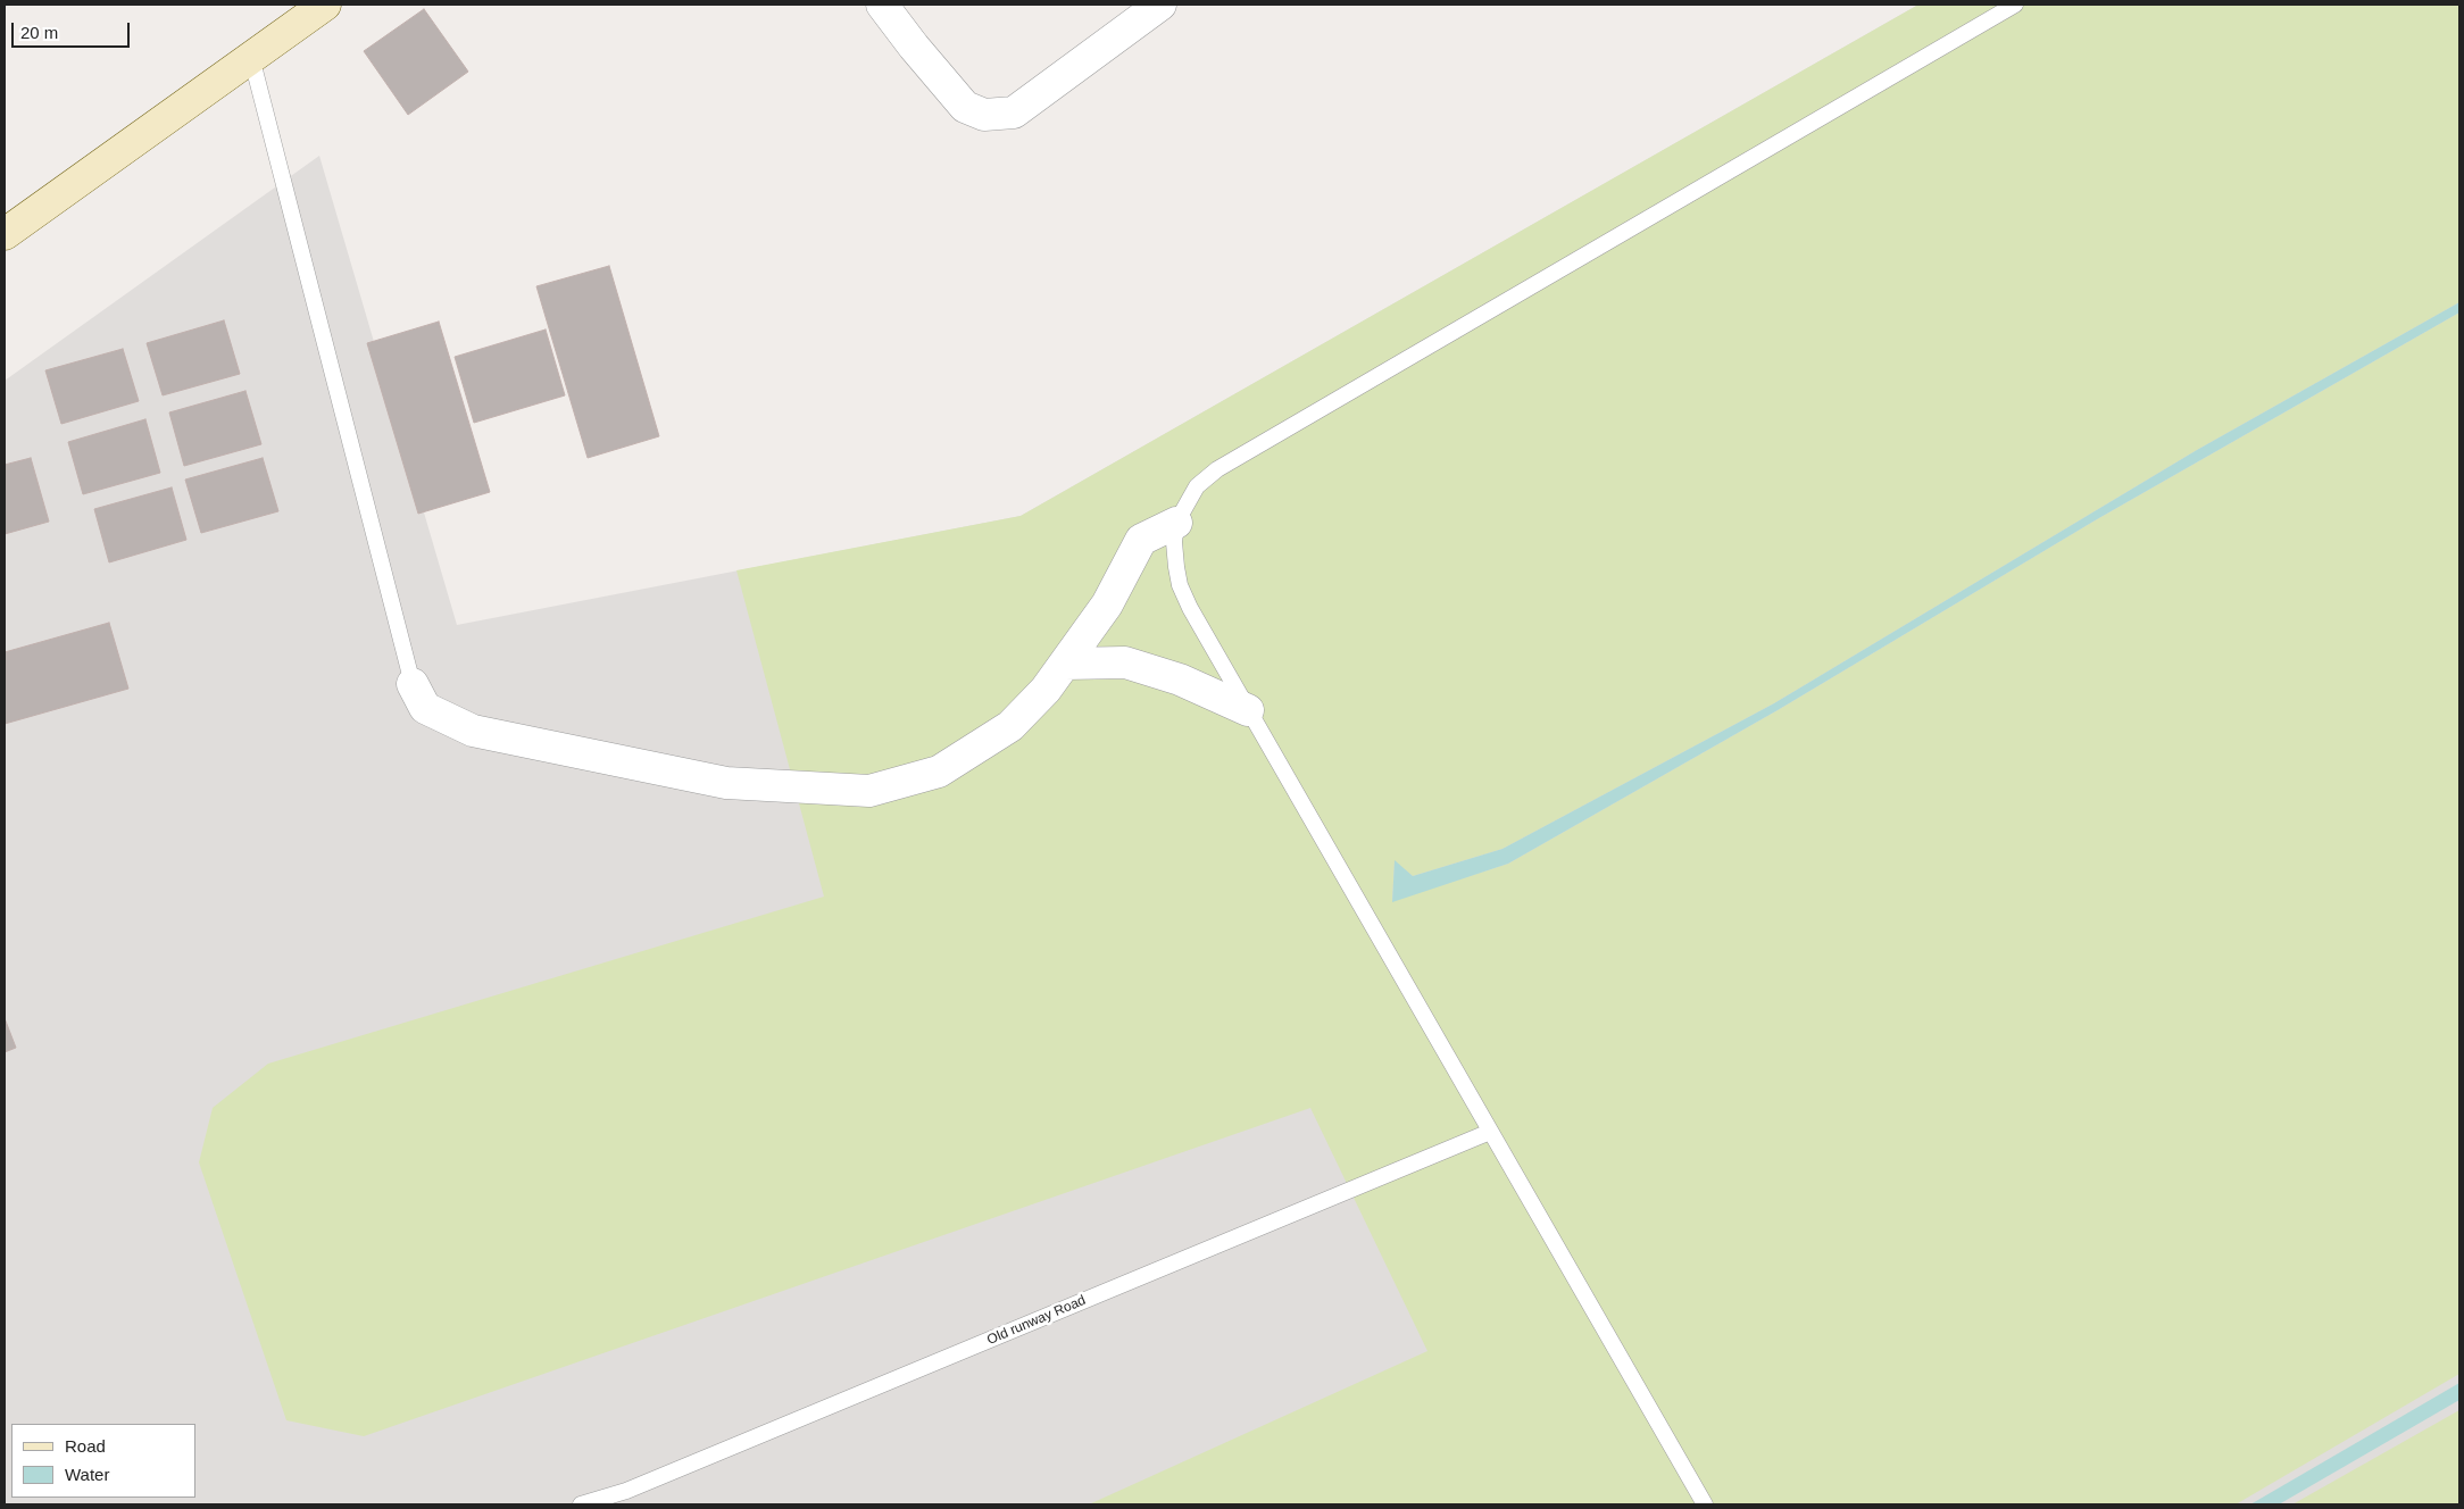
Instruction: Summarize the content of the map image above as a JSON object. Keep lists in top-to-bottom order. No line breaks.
{"streets":{"lane":["Old runway Road"]},"legend":["Road","Water"],"scale_bar":"20 m"}
